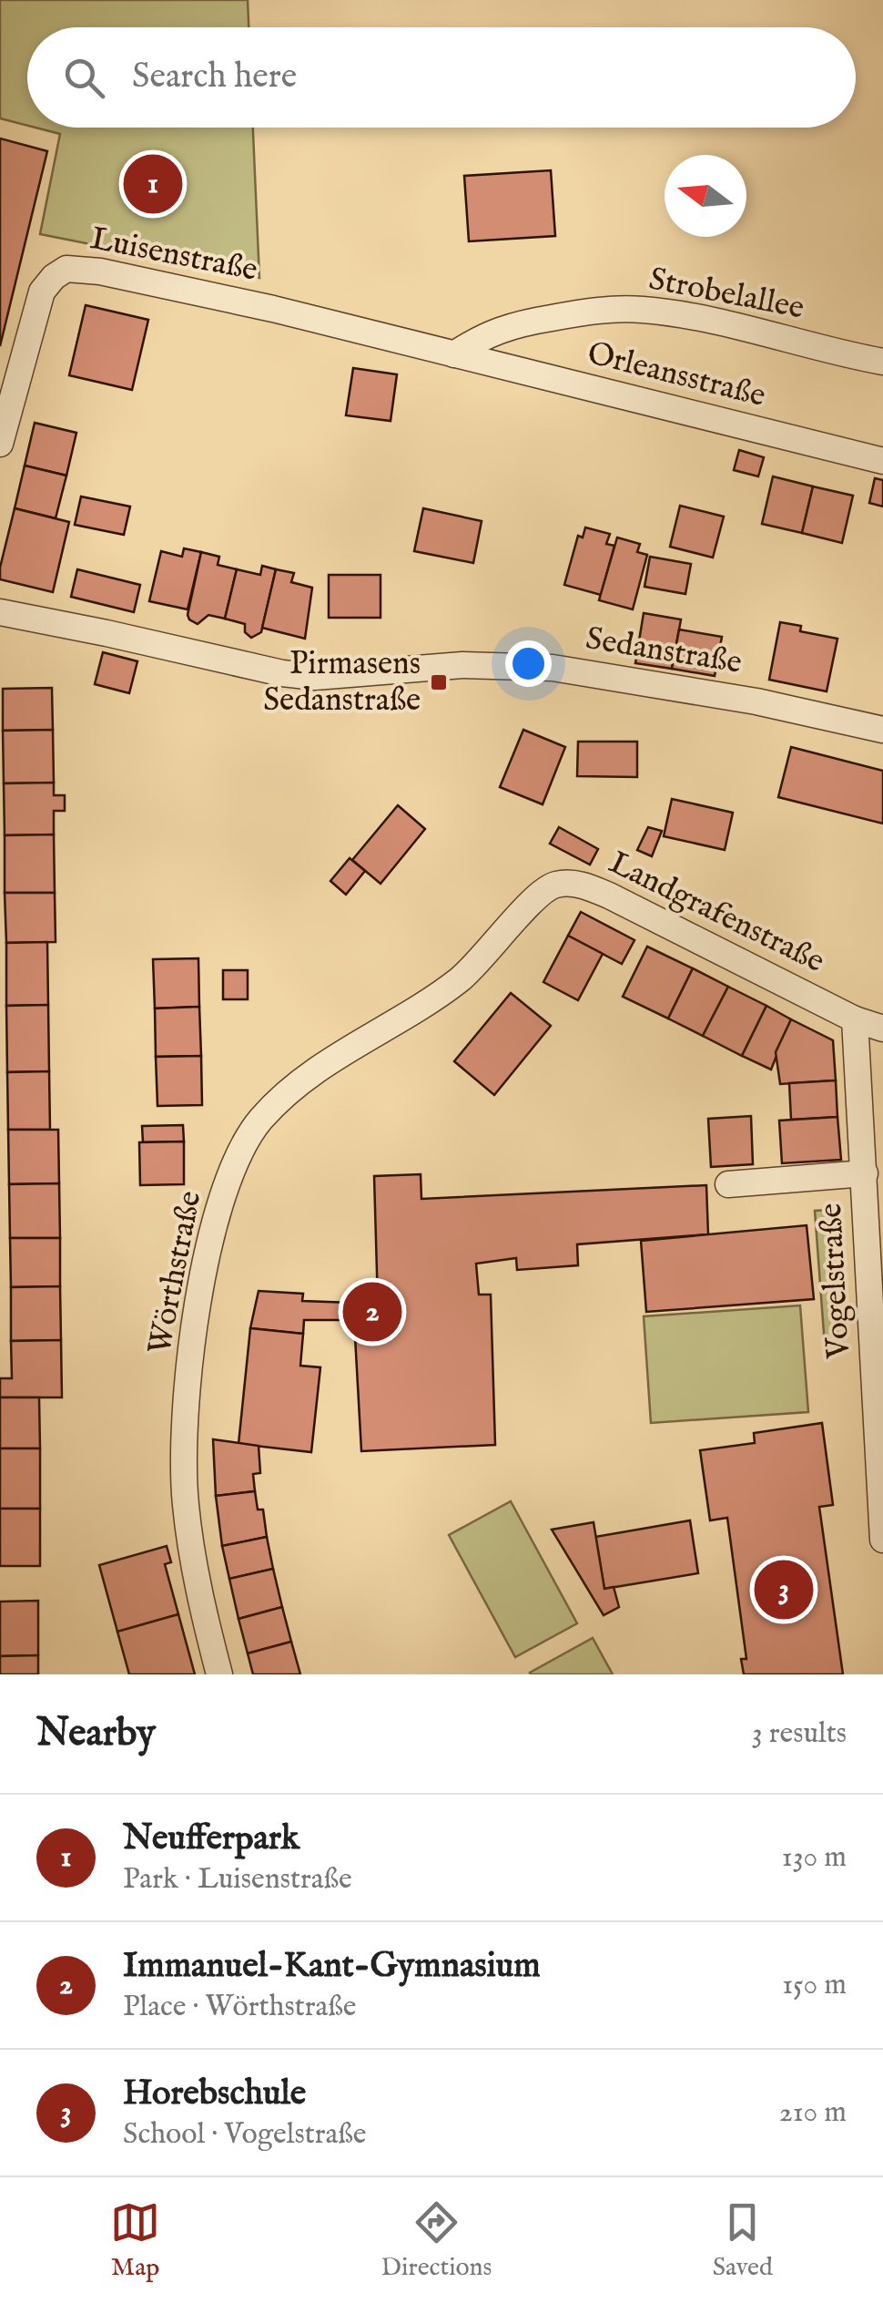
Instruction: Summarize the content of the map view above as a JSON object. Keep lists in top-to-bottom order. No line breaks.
{"streets":{"street":["Luisenstraße","Strobelallee","Orleansstraße","Sedanstraße","Landgrafenstraße","Wörthstraße","Vogelstraße"]},"crossings":[["Luisenstraße","Strobelallee"],["Luisenstraße","Orleansstraße"],["Strobelallee","Orleansstraße"],["Landgrafenstraße","Wörthstraße"],["Landgrafenstraße","Vogelstraße"]],"places":{"transit":["Pirmasens Sedanstraße"]},"north":"left","page":{"search":"Search here","pins":["1","2","3"],"heading":["Nearby","3 results"],"list":[{"mark":"1","name":"Neufferpark","note":"Park · Luisenstraße","value":"130 m"},{"mark":"2","name":"Immanuel-Kant-Gymnasium","note":"Place · Wörthstraße","value":"150 m"},{"mark":"3","name":"Horebschule","note":"School · Vogelstraße","value":"210 m"}],"nav":["Map","Directions","Saved"]}}
